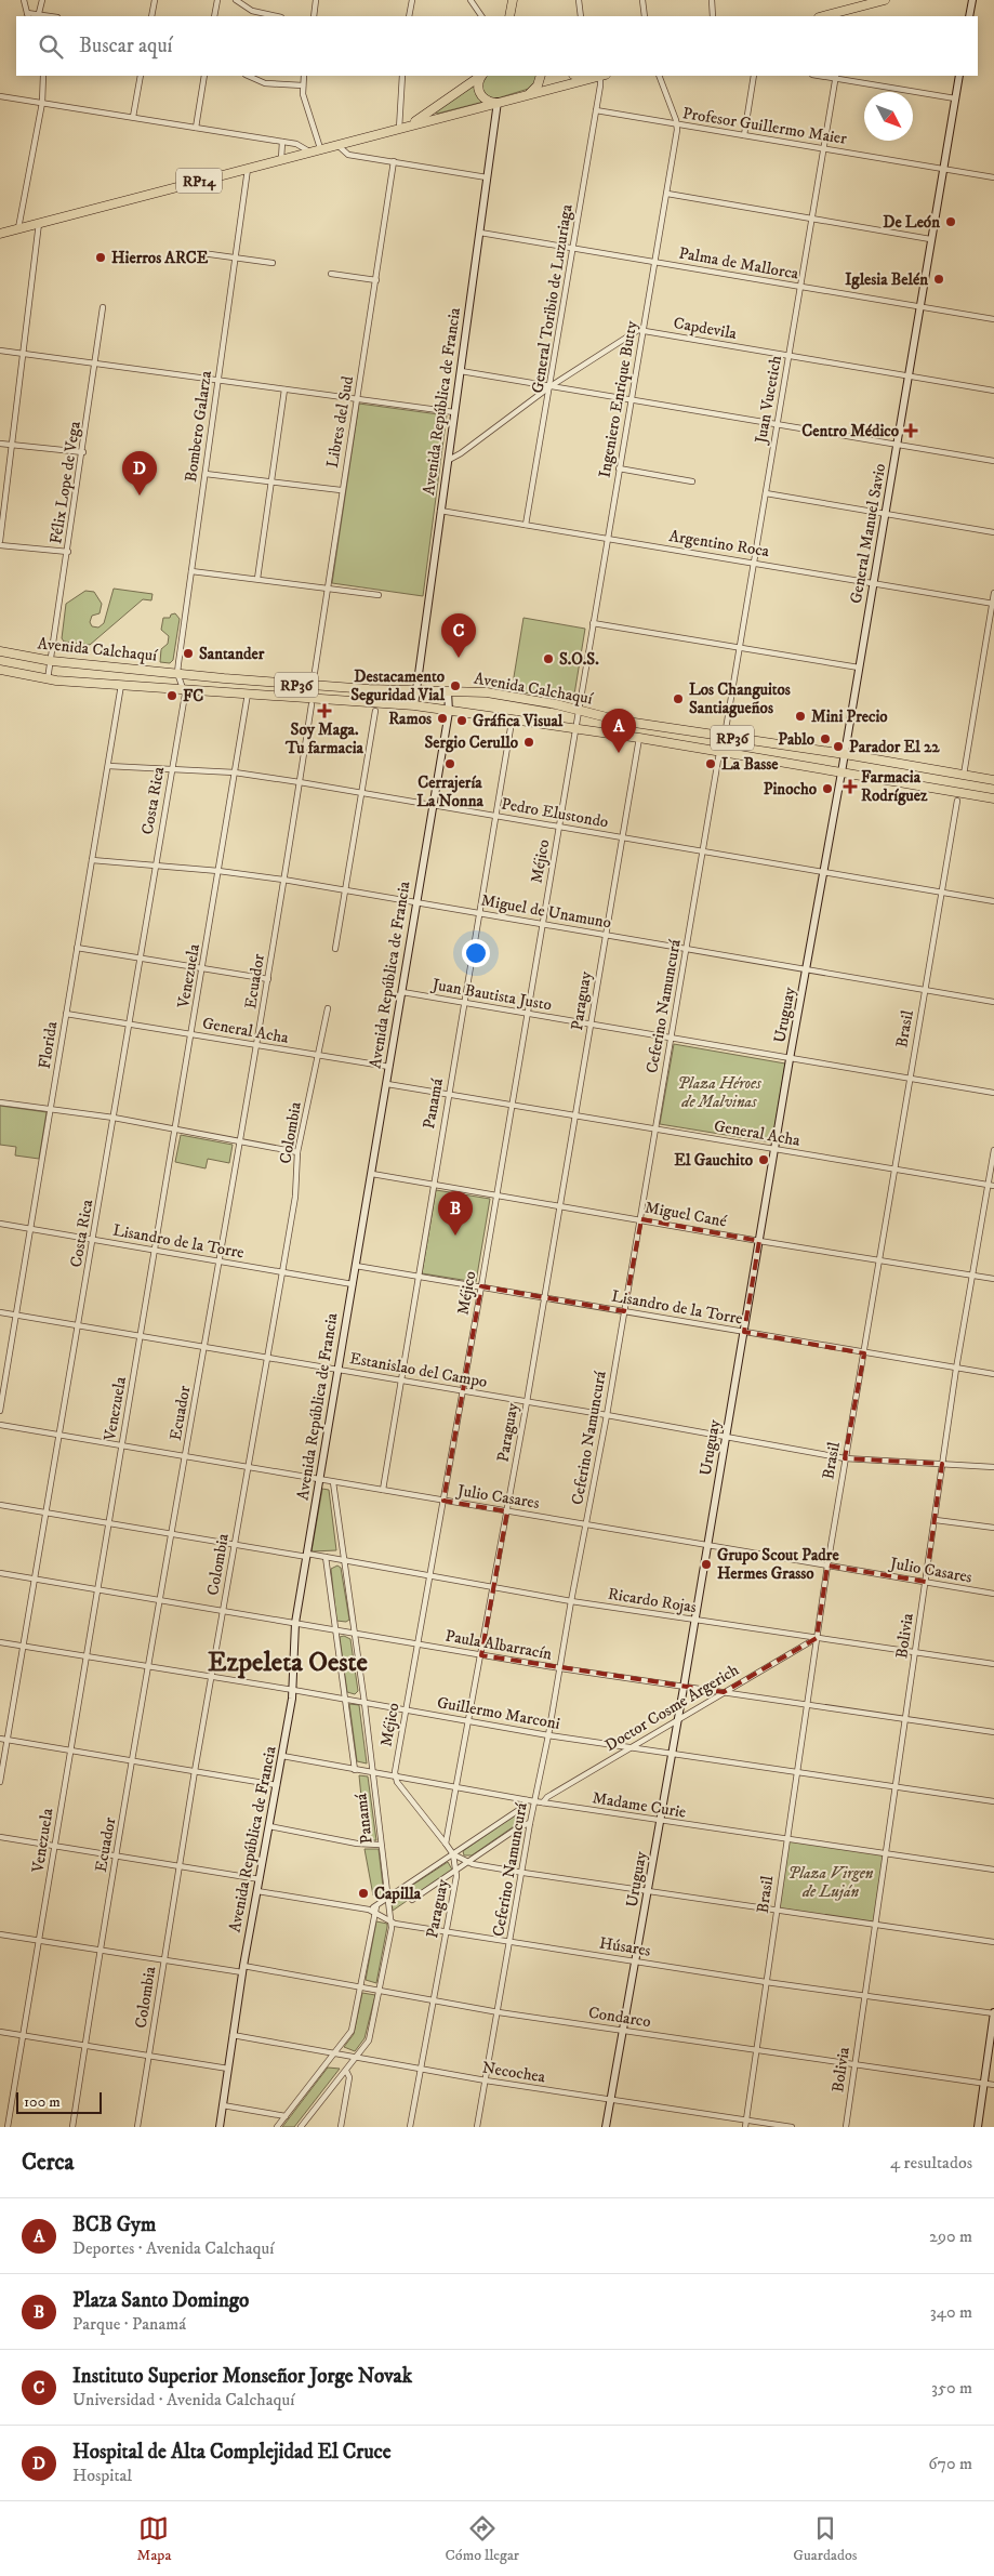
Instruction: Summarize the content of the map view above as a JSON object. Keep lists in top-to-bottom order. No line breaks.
{"streets":{"main road":["RP14","Avenida República de Francia","General Manuel Savio","Avenida Calchaquí","RP36","Uruguay"],"street":["Profesor Guillermo Maier","Palma de Mallorca","General Toribio de Luzuriaga","Capdevila","Ingeniero Enrique Butty","Juan Vucetich","Libres del Sud","Bombero Galarza","Félix Lope de Vega","Argentino Roca","Costa Rica","Pedro Elustondo","Méjico","Miguel de Unamuno","Venezuela","Ecuador","Juan Bautista Justo","Paraguay","Ceferino Namuncurá","Brasil","General Acha","Florida","Panamá","Colombia","Miguel Cané","Lisandro de la Torre","Estanislao del Campo","Julio Casares","Ricardo Rojas","Bolivia","Paula Albarracín","Doctor Cosme Argerich","Guillermo Marconi","Madame Curie","Húsares","Condarco","Necochea"]},"crossings":[["Profesor Guillermo Maier","General Toribio de Luzuriaga"],["Profesor Guillermo Maier","Ingeniero Enrique Butty"],["Profesor Guillermo Maier","Juan Vucetich"],["Profesor Guillermo Maier","General Manuel Savio"],["RP14","Avenida República de Francia"],["RP14","Bombero Galarza"],["Palma de Mallorca","General Toribio de Luzuriaga"],["Palma de Mallorca","Ingeniero Enrique Butty"],["Palma de Mallorca","Juan Vucetich"],["Palma de Mallorca","Avenida República de Francia"],["Palma de Mallorca","General Manuel Savio"],["General Toribio de Luzuriaga","Argentino Roca"],["Capdevila","Ingeniero Enrique Butty"],["Capdevila","Juan Vucetich"],["Capdevila","General Manuel Savio"],["Ingeniero Enrique Butty","Argentino Roca"],["Ingeniero Enrique Butty","Avenida Calchaquí"],["Ingeniero Enrique Butty","Méjico"],["Juan Vucetich","Argentino Roca"],["Avenida República de Francia","Argentino Roca"],["Avenida República de Francia","Avenida Calchaquí"],["Avenida República de Francia","Pedro Elustondo"],["Avenida República de Francia","Miguel de Unamuno"],["Avenida República de Francia","Juan Bautista Justo"],["Avenida República de Francia","General Acha"],["Avenida República de Francia","Miguel Cané"],["Avenida República de Francia","Lisandro de la Torre"],["Avenida República de Francia","Estanislao del Campo"],["Avenida República de Francia","Julio Casares"],["Avenida República de Francia","Ricardo Rojas"],["Avenida República de Francia","Paula Albarracín"],["Avenida República de Francia","Guillermo Marconi"],["Avenida República de Francia","Madame Curie"],["Avenida República de Francia","Húsares"],["Avenida República de Francia","Condarco"],["Avenida República de Francia","Necochea"],["Libres del Sud","Avenida Calchaquí"],["Bombero Galarza","Avenida Calchaquí"],["Bombero Galarza","Costa Rica"],["Félix Lope de Vega","Avenida Calchaquí"],["General Manuel Savio","Argentino Roca"],["General Manuel Savio","Avenida Calchaquí"],["General Manuel Savio","Uruguay"],["Avenida Calchaquí","Costa Rica"],["Avenida Calchaquí","Méjico"],["Avenida Calchaquí","Venezuela"],["Avenida Calchaquí","Paraguay"],["Avenida Calchaquí","Ceferino Namuncurá"],["Avenida Calchaquí","Uruguay"],["Avenida Calchaquí","Florida"],["Avenida Calchaquí","Panamá"],["Costa Rica","Pedro Elustondo"],["Costa Rica","Miguel de Unamuno"],["Costa Rica","General Acha"],["Costa Rica","Lisandro de la Torre"],["Costa Rica","Estanislao del Campo"],["Costa Rica","Julio Casares"],["Costa Rica","Ricardo Rojas"],["Costa Rica","Paula Albarracín"],["Costa Rica","Guillermo Marconi"],["Pedro Elustondo","Méjico"],["Pedro Elustondo","Venezuela"],["Pedro Elustondo","Ecuador"],["Pedro Elustondo","Paraguay"],["Pedro Elustondo","Ceferino Namuncurá"],["Pedro Elustondo","Uruguay"],["Pedro Elustondo","Brasil"],["Pedro Elustondo","Florida"],["Pedro Elustondo","Panamá"],["Méjico","Miguel de Unamuno"],["Méjico","Juan Bautista Justo"],["Méjico","General Acha"],["Méjico","Miguel Cané"],["Méjico","Lisandro de la Torre"],["Méjico","Estanislao del Campo"],["Méjico","Julio Casares"],["Méjico","Ricardo Rojas"],["Méjico","Paula Albarracín"],["Méjico","Guillermo Marconi"],["Méjico","Madame Curie"],["Miguel de Unamuno","Venezuela"],["Miguel de Unamuno","Ecuador"],["Miguel de Unamuno","Paraguay"],["Miguel de Unamuno","Ceferino Namuncurá"],["Miguel de Unamuno","Uruguay"],["Miguel de Unamuno","Brasil"],["Miguel de Unamuno","Florida"],["Miguel de Unamuno","Panamá"],["Venezuela","General Acha"],["Venezuela","Lisandro de la Torre"],["Venezuela","Estanislao del Campo"],["Venezuela","Julio Casares"],["Venezuela","Ricardo Rojas"],["Venezuela","Paula Albarracín"],["Venezuela","Guillermo Marconi"],["Venezuela","Condarco"],["Ecuador","General Acha"],["Ecuador","Lisandro de la Torre"],["Ecuador","Estanislao del Campo"],["Ecuador","Julio Casares"],["Ecuador","Ricardo Rojas"],["Ecuador","Paula Albarracín"],["Ecuador","Guillermo Marconi"],["Ecuador","Condarco"],["Juan Bautista Justo","Paraguay"],["Juan Bautista Justo","Ceferino Namuncurá"],["Juan Bautista Justo","Uruguay"],["Juan Bautista Justo","Brasil"],["Juan Bautista Justo","Panamá"],["Paraguay","General Acha"],["Paraguay","Miguel Cané"],["Paraguay","Lisandro de la Torre"],["Paraguay","Estanislao del Campo"],["Paraguay","Julio Casares"],["Paraguay","Ricardo Rojas"],["Paraguay","Paula Albarracín"],["Paraguay","Guillermo Marconi"],["Paraguay","Madame Curie"],["Paraguay","Húsares"],["Paraguay","Condarco"],["Paraguay","Necochea"],["Ceferino Namuncurá","General Acha"],["Ceferino Namuncurá","Miguel Cané"],["Ceferino Namuncurá","Lisandro de la Torre"],["Ceferino Namuncurá","Estanislao del Campo"],["Ceferino Namuncurá","Julio Casares"],["Ceferino Namuncurá","Ricardo Rojas"],["Ceferino Namuncurá","Paula Albarracín"],["Ceferino Namuncurá","Guillermo Marconi"],["Ceferino Namuncurá","Madame Curie"],["Ceferino Namuncurá","Húsares"],["Ceferino Namuncurá","Condarco"],["Ceferino Namuncurá","Necochea"],["Uruguay","General Acha"],["Uruguay","Miguel Cané"],["Uruguay","Lisandro de la Torre"],["Uruguay","Estanislao del Campo"],["Uruguay","Julio Casares"],["Uruguay","Ricardo Rojas"],["Uruguay","Paula Albarracín"],["Uruguay","Doctor Cosme Argerich"],["Uruguay","Guillermo Marconi"],["Uruguay","Madame Curie"],["Uruguay","Húsares"],["Uruguay","Condarco"],["Uruguay","Necochea"],["Brasil","General Acha"],["Brasil","Miguel Cané"],["Brasil","Lisandro de la Torre"],["Brasil","Estanislao del Campo"],["Brasil","Julio Casares"],["Brasil","Ricardo Rojas"],["Brasil","Paula Albarracín"],["Brasil","Doctor Cosme Argerich"],["Brasil","Guillermo Marconi"],["Brasil","Madame Curie"],["Brasil","Húsares"],["Brasil","Condarco"],["Brasil","Necochea"],["General Acha","Florida"],["General Acha","Panamá"],["General Acha","Colombia"],["General Acha","Bolivia"],["Florida","Lisandro de la Torre"],["Florida","Estanislao del Campo"],["Panamá","Miguel Cané"],["Panamá","Lisandro de la Torre"],["Panamá","Estanislao del Campo"],["Panamá","Julio Casares"],["Panamá","Ricardo Rojas"],["Panamá","Paula Albarracín"],["Panamá","Guillermo Marconi"],["Panamá","Madame Curie"],["Panamá","Húsares"],["Panamá","Condarco"],["Panamá","Necochea"],["Colombia","Lisandro de la Torre"],["Colombia","Estanislao del Campo"],["Colombia","Julio Casares"],["Colombia","Ricardo Rojas"],["Colombia","Paula Albarracín"],["Colombia","Guillermo Marconi"],["Colombia","Condarco"],["Miguel Cané","Bolivia"],["Lisandro de la Torre","Bolivia"],["Estanislao del Campo","Bolivia"],["Julio Casares","Bolivia"],["Ricardo Rojas","Bolivia"],["Ricardo Rojas","Doctor Cosme Argerich"],["Bolivia","Paula Albarracín"],["Bolivia","Guillermo Marconi"],["Bolivia","Madame Curie"],["Bolivia","Húsares"],["Bolivia","Condarco"],["Paula Albarracín","Doctor Cosme Argerich"],["Doctor Cosme Argerich","Guillermo Marconi"],["Doctor Cosme Argerich","Madame Curie"]],"districts":["Ezpeleta Oeste"],"parks":["Plaza Héroes de Malvinas","Plaza Virgen de Luján"],"places":{"other":["De León","Hierros ARCE","Iglesia Belén","Santander","S.O.S.","Destacamento Seguridad Vial","FC","Los Changuitos Santiagueños","Mini Precio","Ramos","Gráfica Visual","Pablo","Sergio Cerullo","Parador El 22","Cerrajería La Nonna","La Basse","Pinocho","El Gauchito","Grupo Scout Padre Hermes Grasso","Capilla"],"health":["Centro Médico","Soy Maga. Tu farmacia","Farmacia Rodríguez"]},"scale_bar":"100 m","north":"bottom right","page":{"search":"Buscar aquí","pins":["D","C","A","B"],"scale":"100 m","heading":["Cerca","4 resultados"],"list":[{"mark":"A","name":"BCB Gym","note":"Deportes · Avenida Calchaquí","value":"290 m"},{"mark":"B","name":"Plaza Santo Domingo","note":"Parque · Panamá","value":"340 m"},{"mark":"C","name":"Instituto Superior Monseñor Jorge Novak","note":"Universidad · Avenida Calchaquí","value":"350 m"},{"mark":"D","name":"Hospital de Alta Complejidad El Cruce","note":"Hospital","value":"670 m"}],"nav":["Mapa","Cómo llegar","Guardados"]}}
